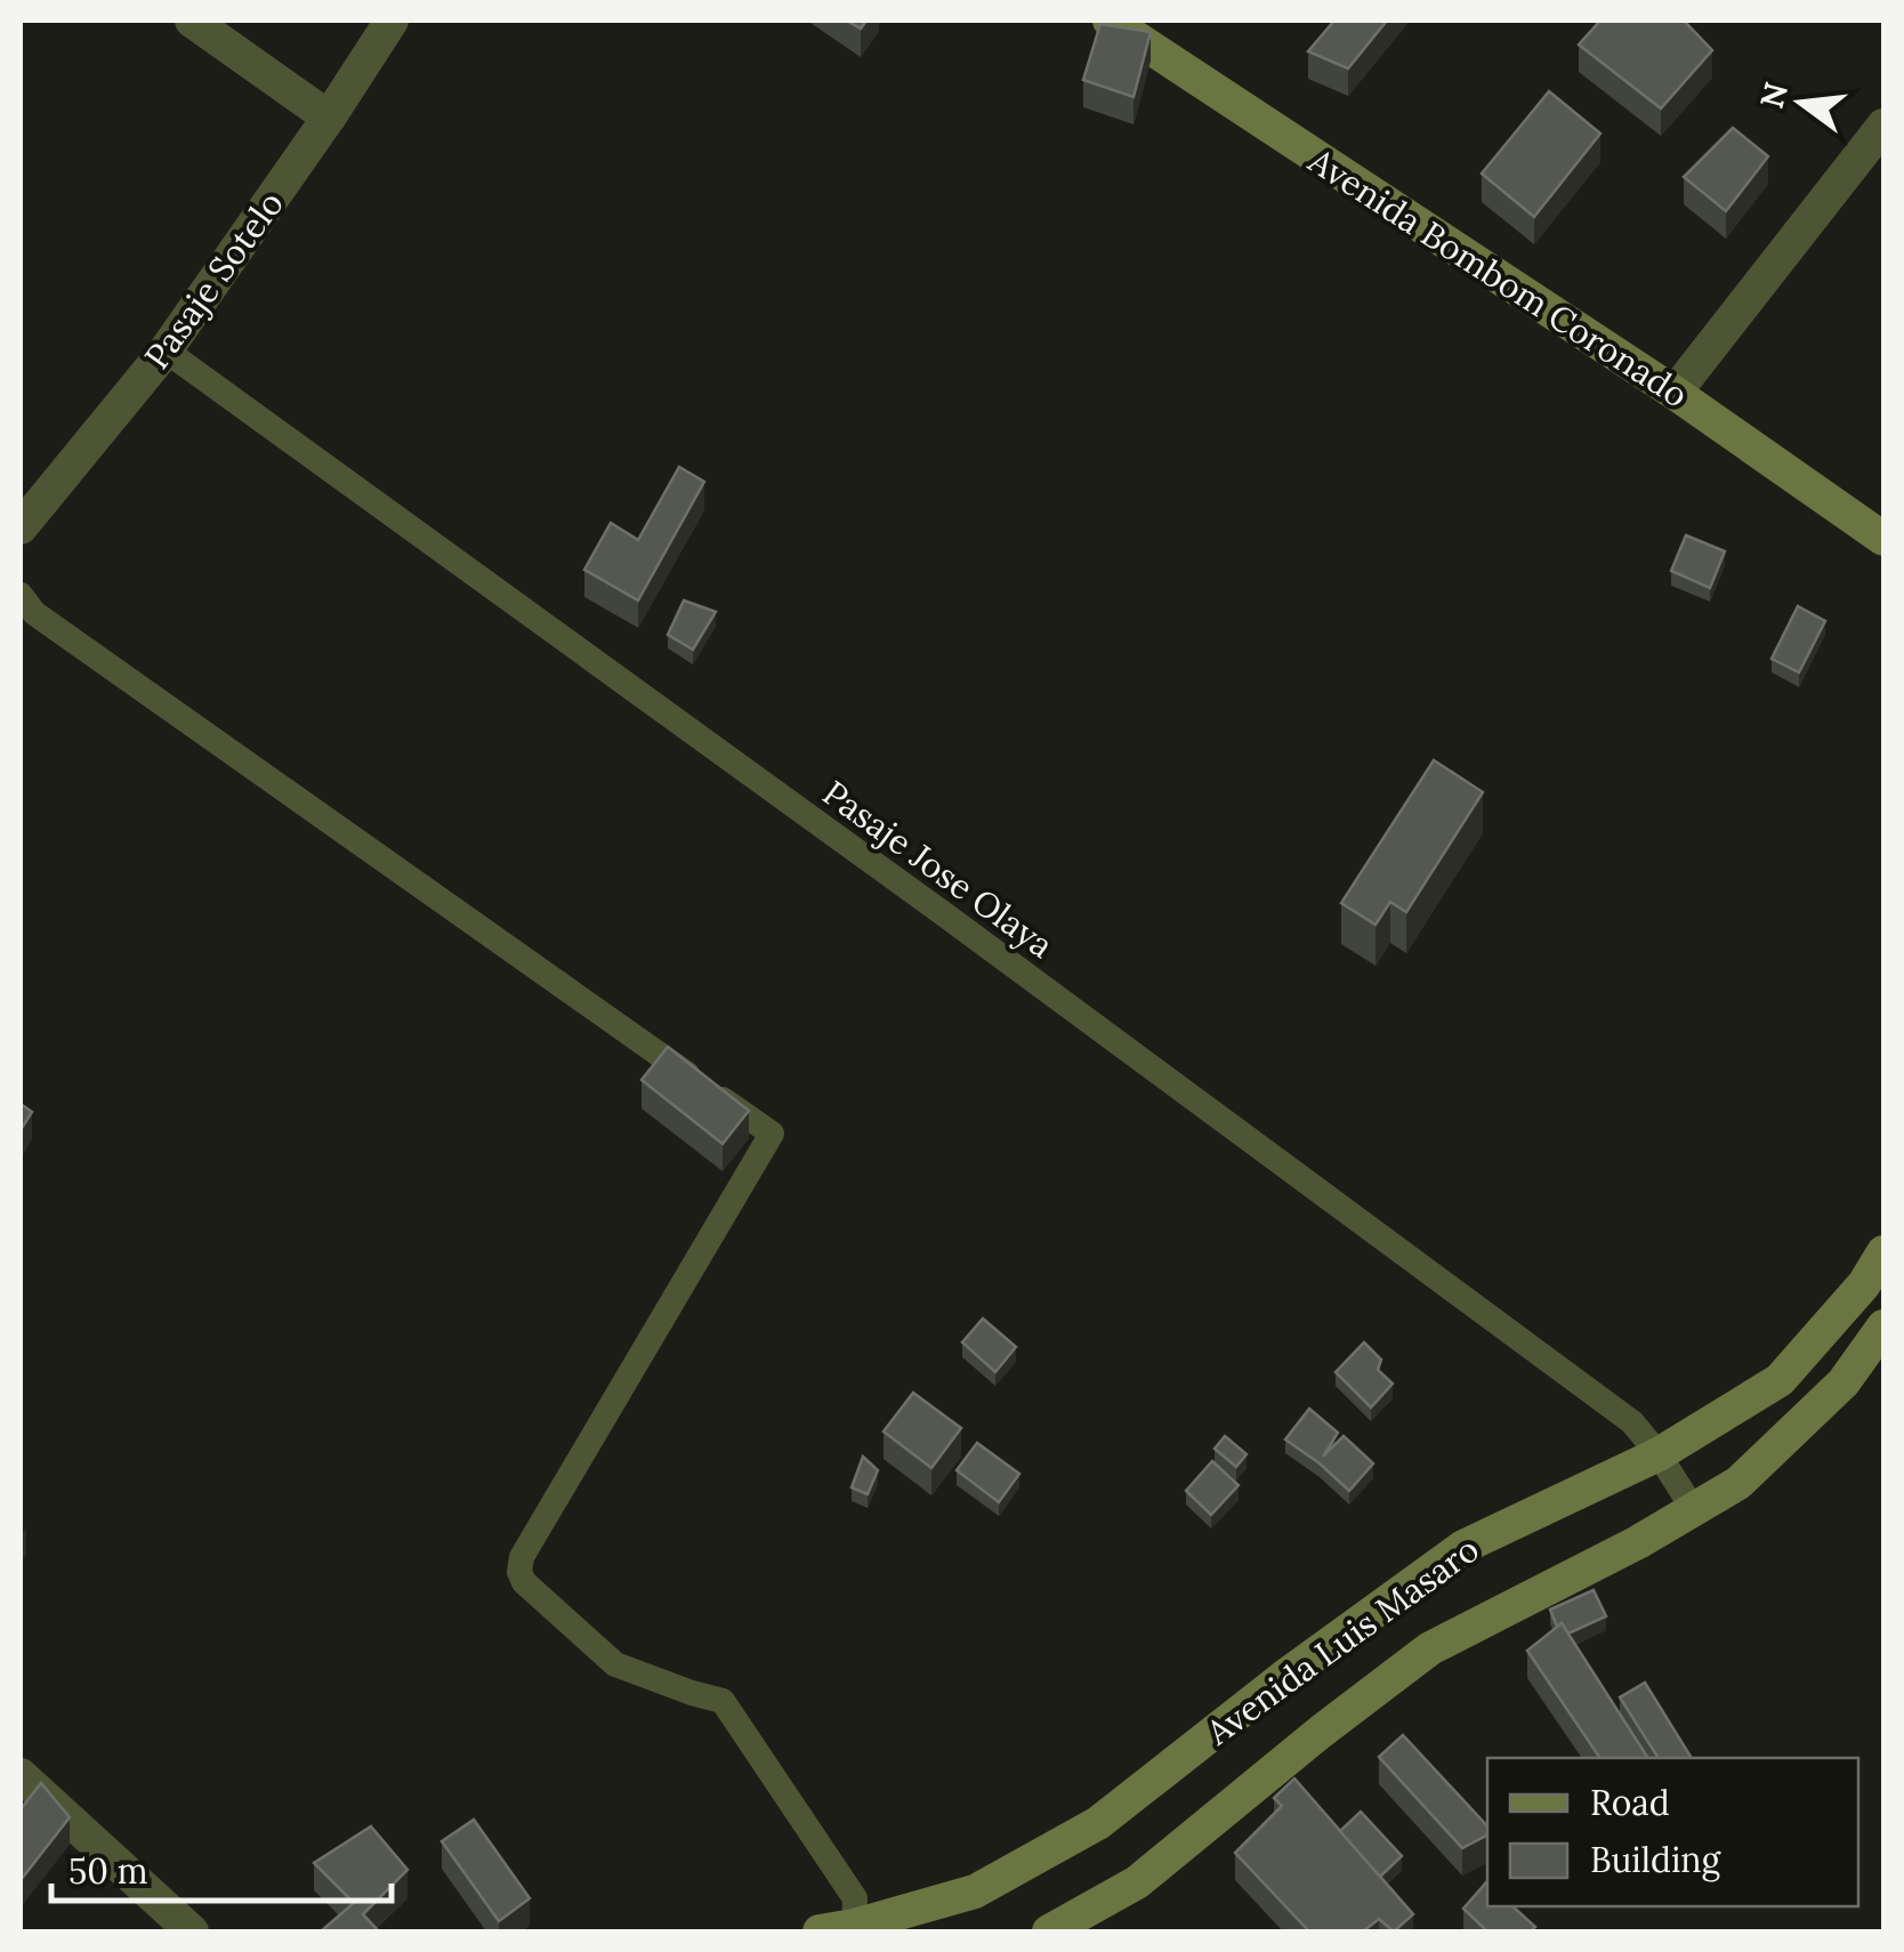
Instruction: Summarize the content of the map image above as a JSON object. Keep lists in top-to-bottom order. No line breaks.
{"streets":{"main road":["Avenida Bombom Coronado","Avenida Luis Masaro"],"street":["Pasaje Sotelo"],"lane":["Pasaje Jose Olaya"]},"crossings":[["Pasaje Sotelo","Pasaje Jose Olaya"],["Pasaje Jose Olaya","Avenida Luis Masaro"]],"legend":["Road","Building"],"scale_bar":"50 m","north":"left"}
